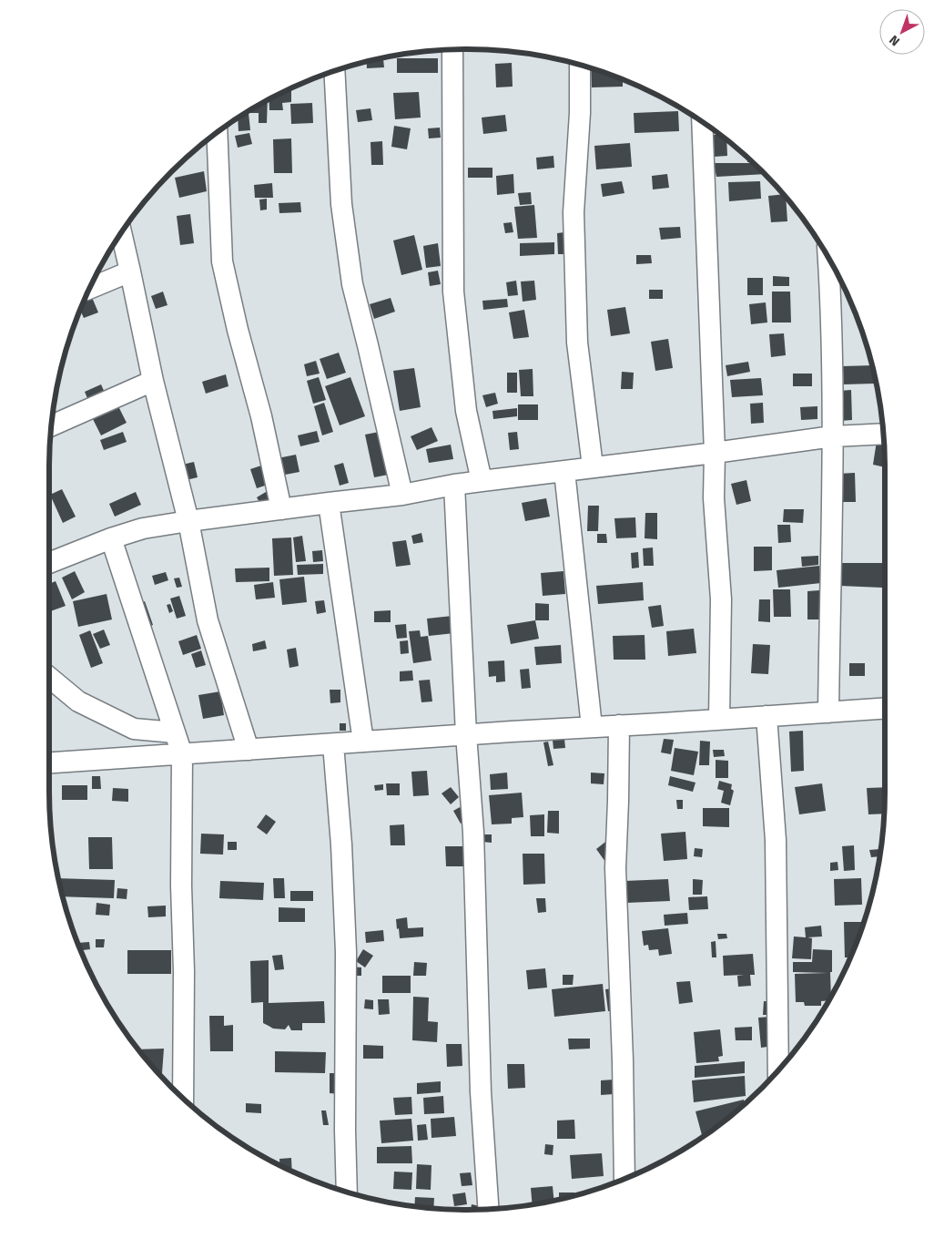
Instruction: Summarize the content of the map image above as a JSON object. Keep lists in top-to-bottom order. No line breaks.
{"north":"bottom left"}
